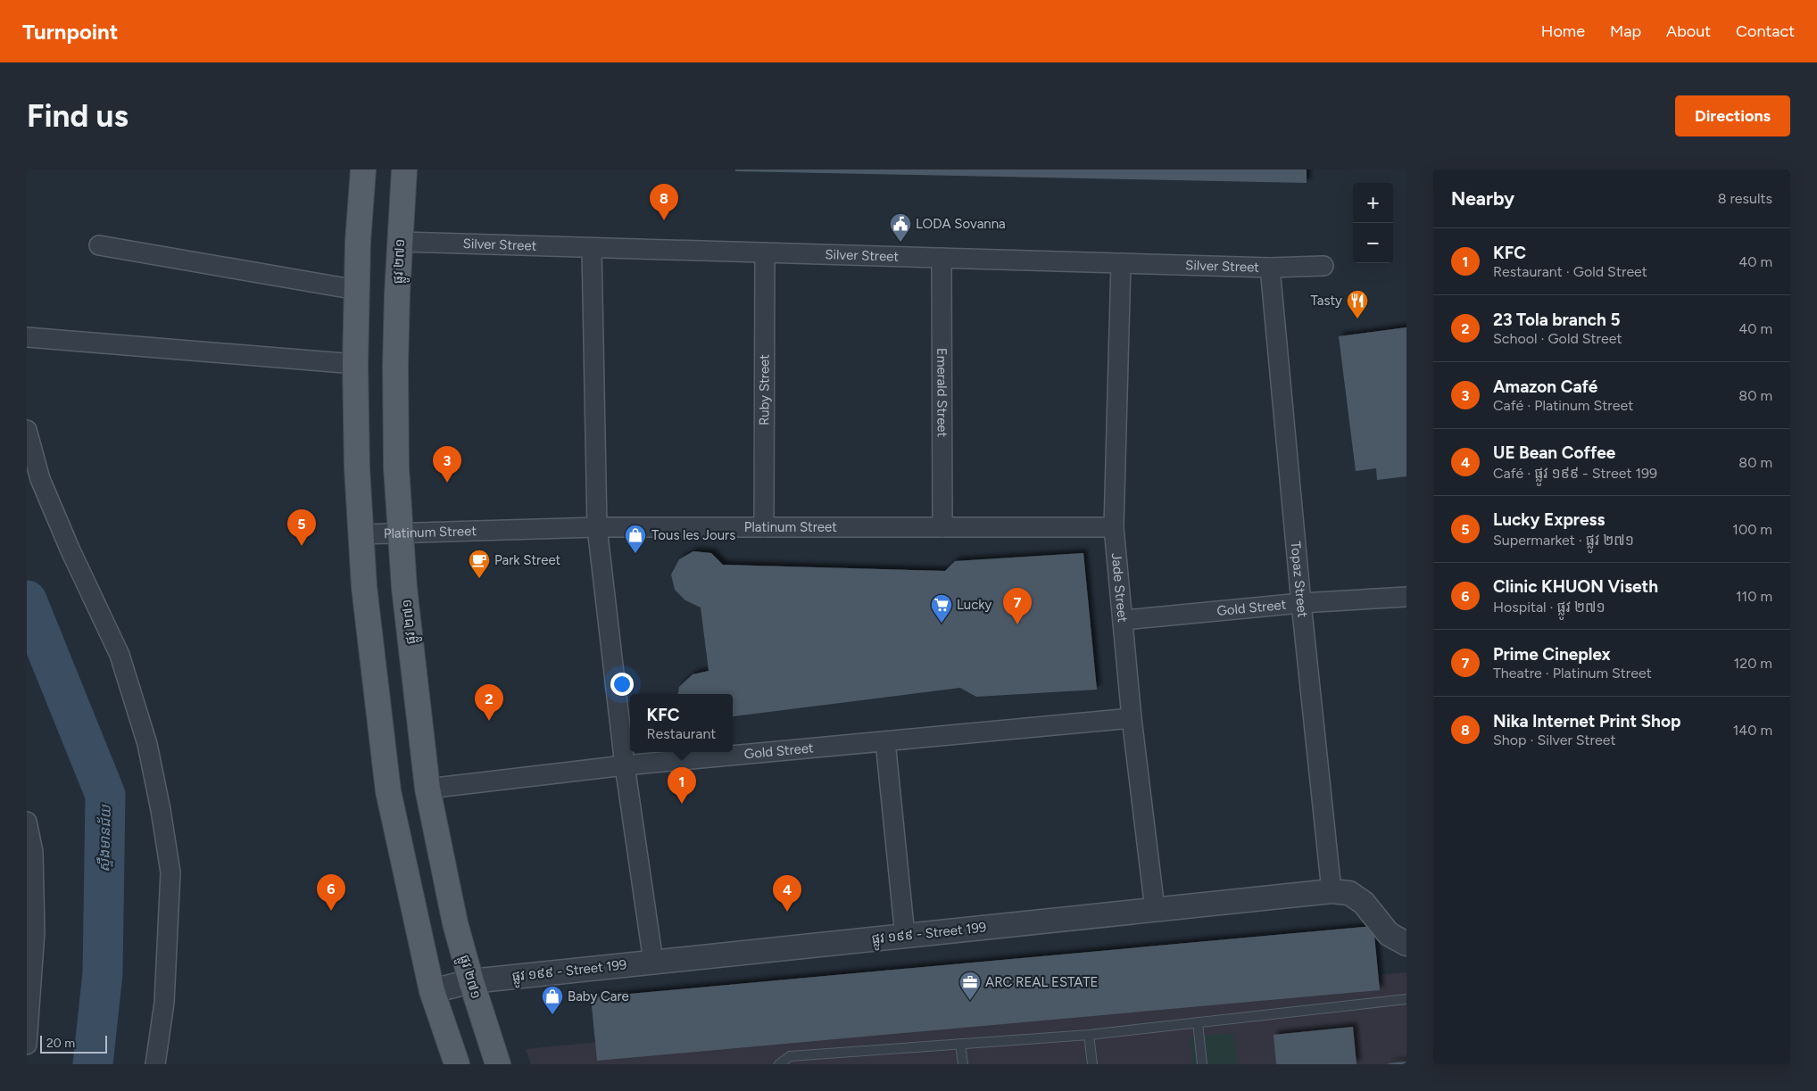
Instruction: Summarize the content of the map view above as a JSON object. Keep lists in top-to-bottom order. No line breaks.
{"streets":{"main road":["ផ្លូវ ២៧១"],"street":["Silver Street","Ruby Street","Emerald Street","Platinum Street","Topaz Street","Jade Street","Gold Street","ផ្លូវ ១៩៩ - Street 199"]},"crossings":[["Silver Street","ផ្លូវ ២៧១"],["Silver Street","Ruby Street"],["Silver Street","Emerald Street"],["Silver Street","Topaz Street"],["Silver Street","Jade Street"],["ផ្លូវ ២៧១","Platinum Street"],["ផ្លូវ ២៧១","Gold Street"],["ផ្លូវ ២៧១","ផ្លូវ ១៩៩ - Street 199"],["Ruby Street","Platinum Street"],["Emerald Street","Platinum Street"],["Platinum Street","Jade Street"],["Topaz Street","Gold Street"],["Topaz Street","ផ្លូវ ១៩៩ - Street 199"],["Jade Street","Gold Street"],["Jade Street","ផ្លូវ ១៩៩ - Street 199"]],"water":["ស្ទឹងមានជ័យ"],"places":{"public building":["LODA Sovanna"],"restaurant":["Tasty"],"shop":["Tous les Jours","Baby Care"],"cafe":["Park Street"],"supermarket":["Lucky"],"office":["ARC REAL ESTATE"]},"scale_bar":"20 m","page":{"header":"Turnpoint","nav":["Home","Map","About","Contact"],"buttons":"Directions","title":"Find us","heading":["Nearby","8 results"],"map_buttons":["+","−"],"pins":["8","3","5","7","2","1","6","4"],"list":[{"mark":"1","name":"KFC","note":"Restaurant · Gold Street","value":"40 m"},{"mark":"2","name":"23 Tola branch 5","note":"School · Gold Street","value":"40 m"},{"mark":"3","name":"Amazon Café","note":"Café · Platinum Street","value":"80 m"},{"mark":"4","name":"UE Bean Coffee","note":"Café · ផ្លូវ ១៩៩ - Street 199","value":"80 m"},{"mark":"5","name":"Lucky Express","note":"Supermarket · ផ្លូវ ២៧១","value":"100 m"},{"mark":"6","name":"Clinic KHUON Viseth","note":"Hospital · ផ្លូវ ២៧១","value":"110 m"},{"mark":"7","name":"Prime Cineplex","note":"Theatre · Platinum Street","value":"120 m"},{"mark":"8","name":"Nika Internet Print Shop","note":"Shop · Silver Street","value":"140 m"}],"popup":["KFC","Restaurant"],"scale":"20 m"}}
